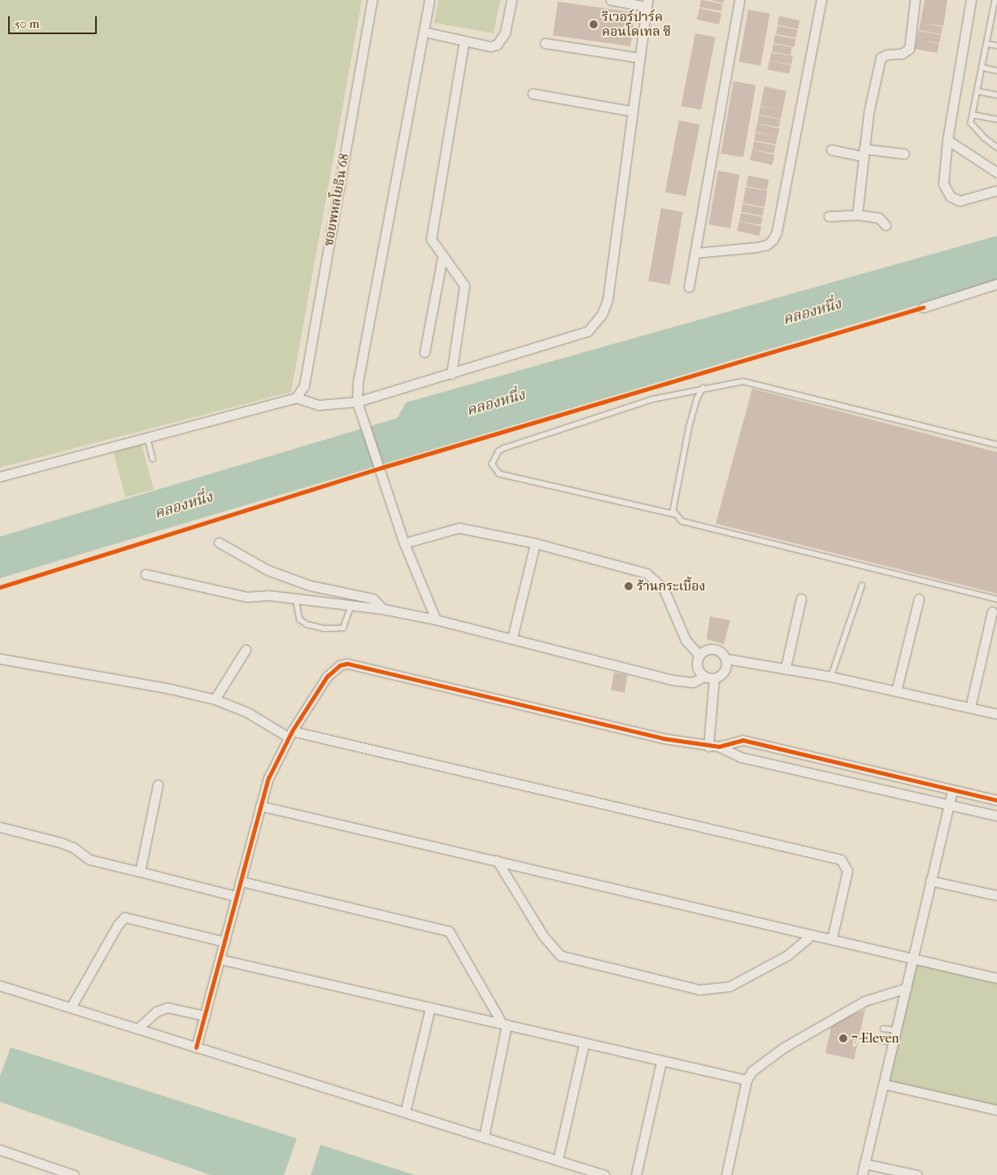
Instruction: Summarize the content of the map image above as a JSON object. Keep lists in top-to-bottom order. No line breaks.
{"streets":{"street":["ซอยพหลโยธิน 68"]},"water":["คลองหนึ่ง"],"places":["ริเวอร์ปาร์ค คอนโดเทล ซี","ร้านกระเบื้อง","7-Eleven"],"scale_bar":"50 m"}
